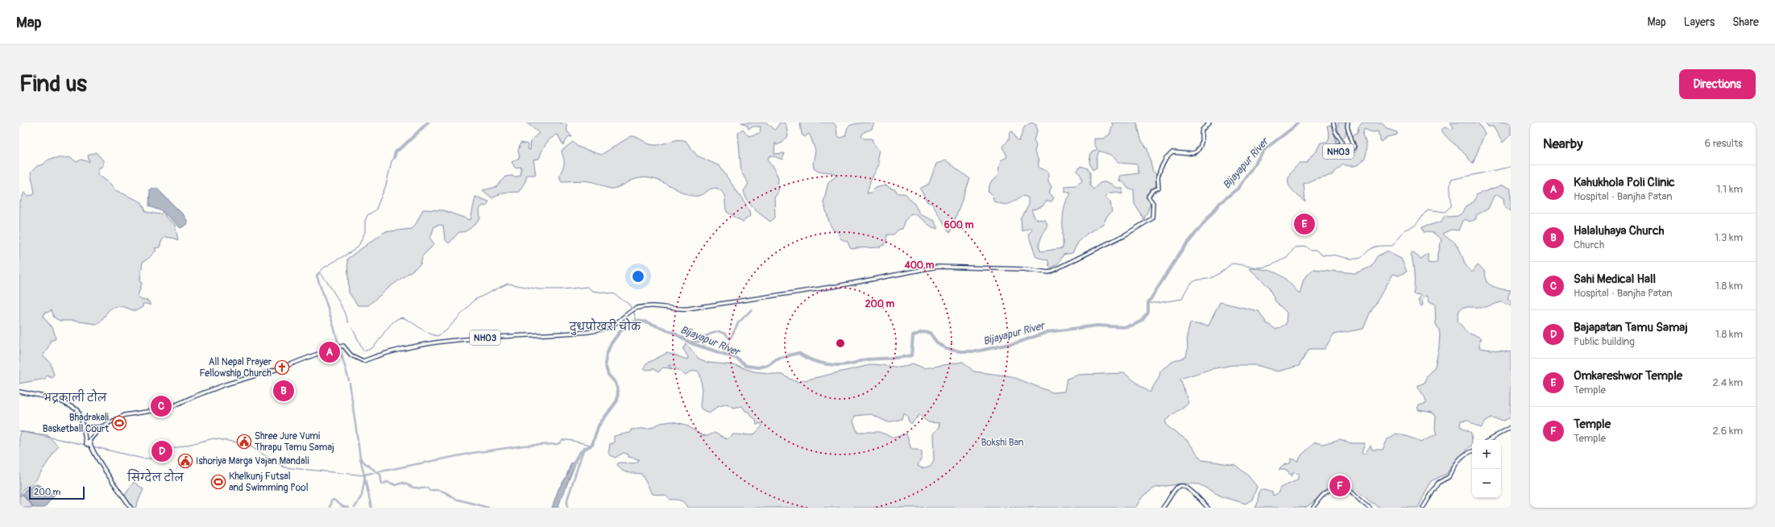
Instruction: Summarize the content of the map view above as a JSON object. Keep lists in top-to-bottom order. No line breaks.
{"streets":{"main road":["NH03"]},"districts":["दुधपोखरी चोक","भद्रकाली टोल","सिग्देल टोल"],"water":["Bijayapur River"],"parks":["Bokshi Ban"],"places":{"church":["All Nepal Prayer Fellowship Church"],"sports":["Bhadrakali Basketball Court","Khelkunj Futsal and Swimming Pool"],"public building":["Shree Jure Vumi Thrapu Tamu Samaj","Ishoriya Marga Vajan Mandali"]},"scale_bar":"200 m","page":{"header":"Map","nav":["Map","Layers","Share"],"buttons":"Directions","title":"Find us","heading":["Nearby","6 results"],"list":[{"mark":"A","name":"Kahukhola Poli Clinic","note":"Hospital · Banjha Patan","value":"1.1 km"},{"mark":"B","name":"Halaluhaya Church","note":"Church","value":"1.3 km"},{"mark":"C","name":"Sahi Medical Hall","note":"Hospital · Banjha Patan","value":"1.8 km"},{"mark":"D","name":"Bajapatan Tamu Samaj","note":"Public building","value":"1.8 km"},{"mark":"E","name":"Omkareshwor Temple","note":"Temple","value":"2.4 km"},{"mark":"F","name":"Temple","note":"Temple","value":"2.6 km"}],"pins":["E","A","B","C","D","F"],"map_buttons":["+","−"],"scale":"200 m"},"rings":["600 m","400 m","200 m"]}
